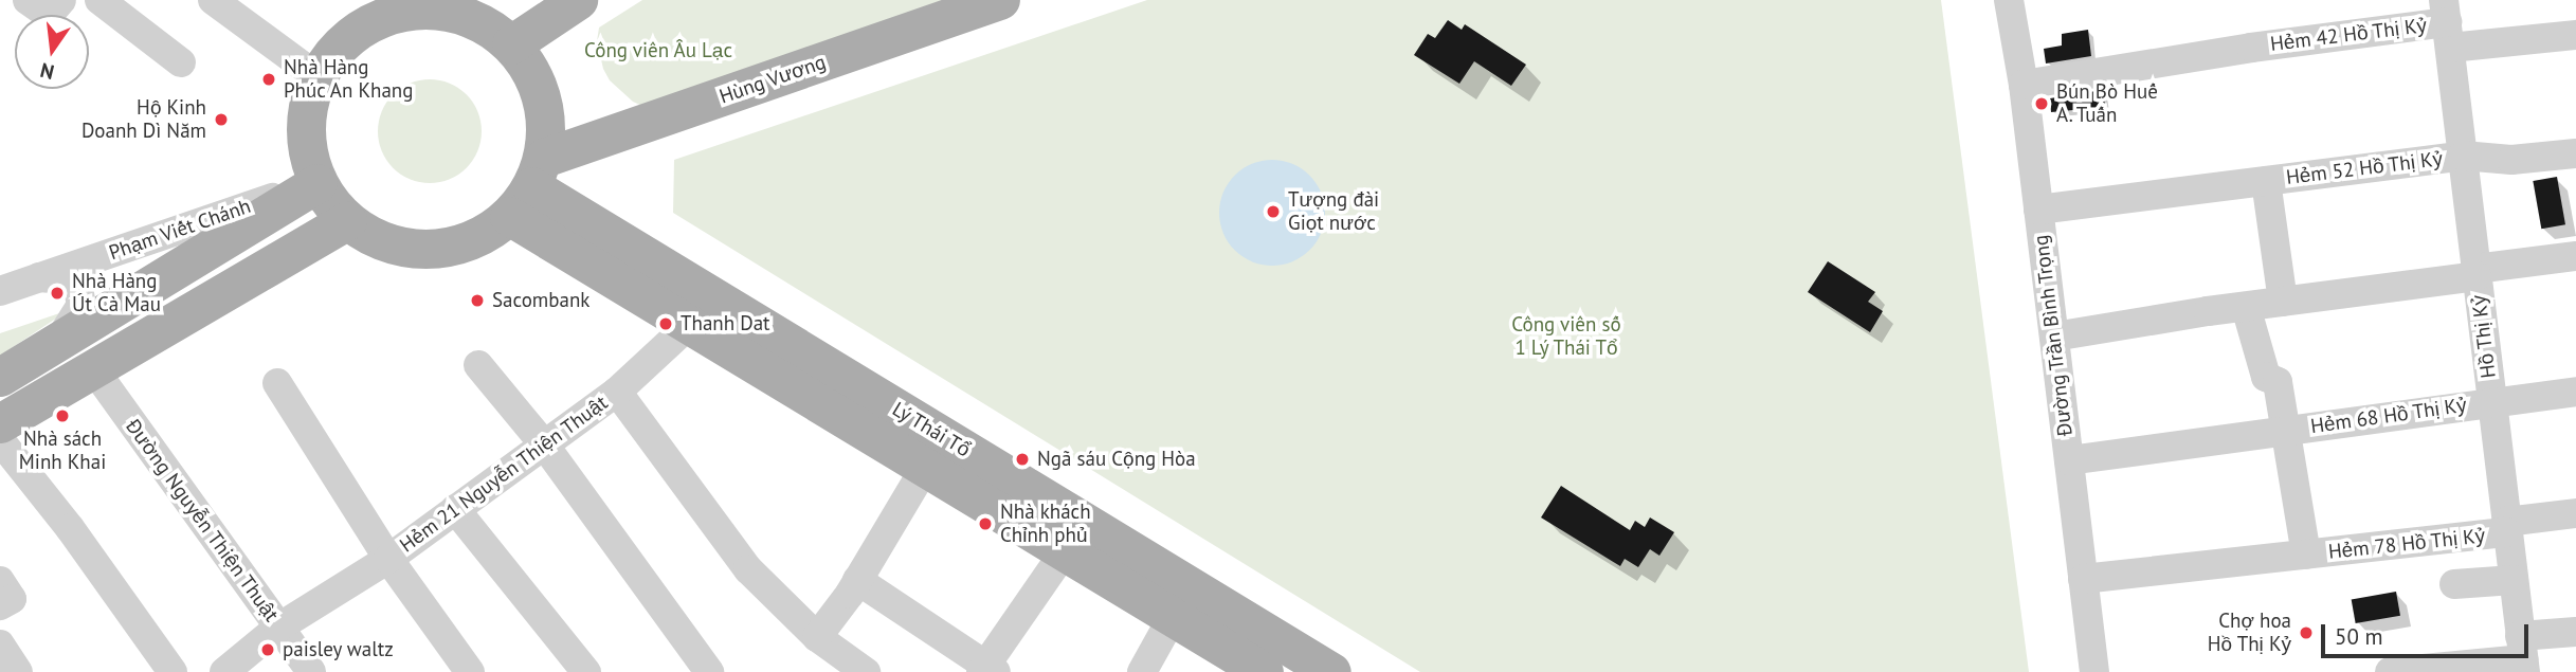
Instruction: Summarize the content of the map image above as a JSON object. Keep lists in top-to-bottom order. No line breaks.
{"streets":{"main road":["Hùng Vương","Lý Thái Tổ"],"street":["Hẻm 42 Hồ Thị Kỷ","Hẻm 52 Hồ Thị Kỷ","Phạm Viết Chánh","Đường Trần Bình Trọng","Hồ Thị Kỷ","Hẻm 68 Hồ Thị Kỷ","Hẻm 21 Nguyễn Thiện Thuật","Đường Nguyễn Thiện Thuật","Hẻm 78 Hồ Thị Kỷ"]},"crossings":[["Hẻm 42 Hồ Thị Kỷ","Đường Trần Bình Trọng"],["Hẻm 42 Hồ Thị Kỷ","Hồ Thị Kỷ"],["Hùng Vương","Phạm Viết Chánh"],["Hùng Vương","Lý Thái Tổ"],["Hẻm 52 Hồ Thị Kỷ","Đường Trần Bình Trọng"],["Hẻm 52 Hồ Thị Kỷ","Hồ Thị Kỷ"],["Phạm Viết Chánh","Lý Thái Tổ"],["Đường Trần Bình Trọng","Hẻm 68 Hồ Thị Kỷ"],["Đường Trần Bình Trọng","Hẻm 78 Hồ Thị Kỷ"],["Hồ Thị Kỷ","Hẻm 68 Hồ Thị Kỷ"],["Hồ Thị Kỷ","Hẻm 78 Hồ Thị Kỷ"],["Lý Thái Tổ","Hẻm 21 Nguyễn Thiện Thuật"],["Hẻm 21 Nguyễn Thiện Thuật","Đường Nguyễn Thiện Thuật"]],"parks":["Công viên Âu Lạc","Công viên số 1 Lý Thái Tổ"],"places":["Nhà Hàng Phúc An Khang","Bún Bò Huế A. Tuấn","Hộ Kinh Doanh Dì Năm","Tượng đài Giọt nước","Nhà Hàng Út Cà Mau","Sacombank","Thanh Dat","Nhà sách Minh Khai","Ngã sáu Cộng Hòa","Nhà khách Chỉnh phủ","Chợ hoa Hồ Thị Kỷ","paisley waltz"],"scale_bar":"50 m","north":"bottom"}
